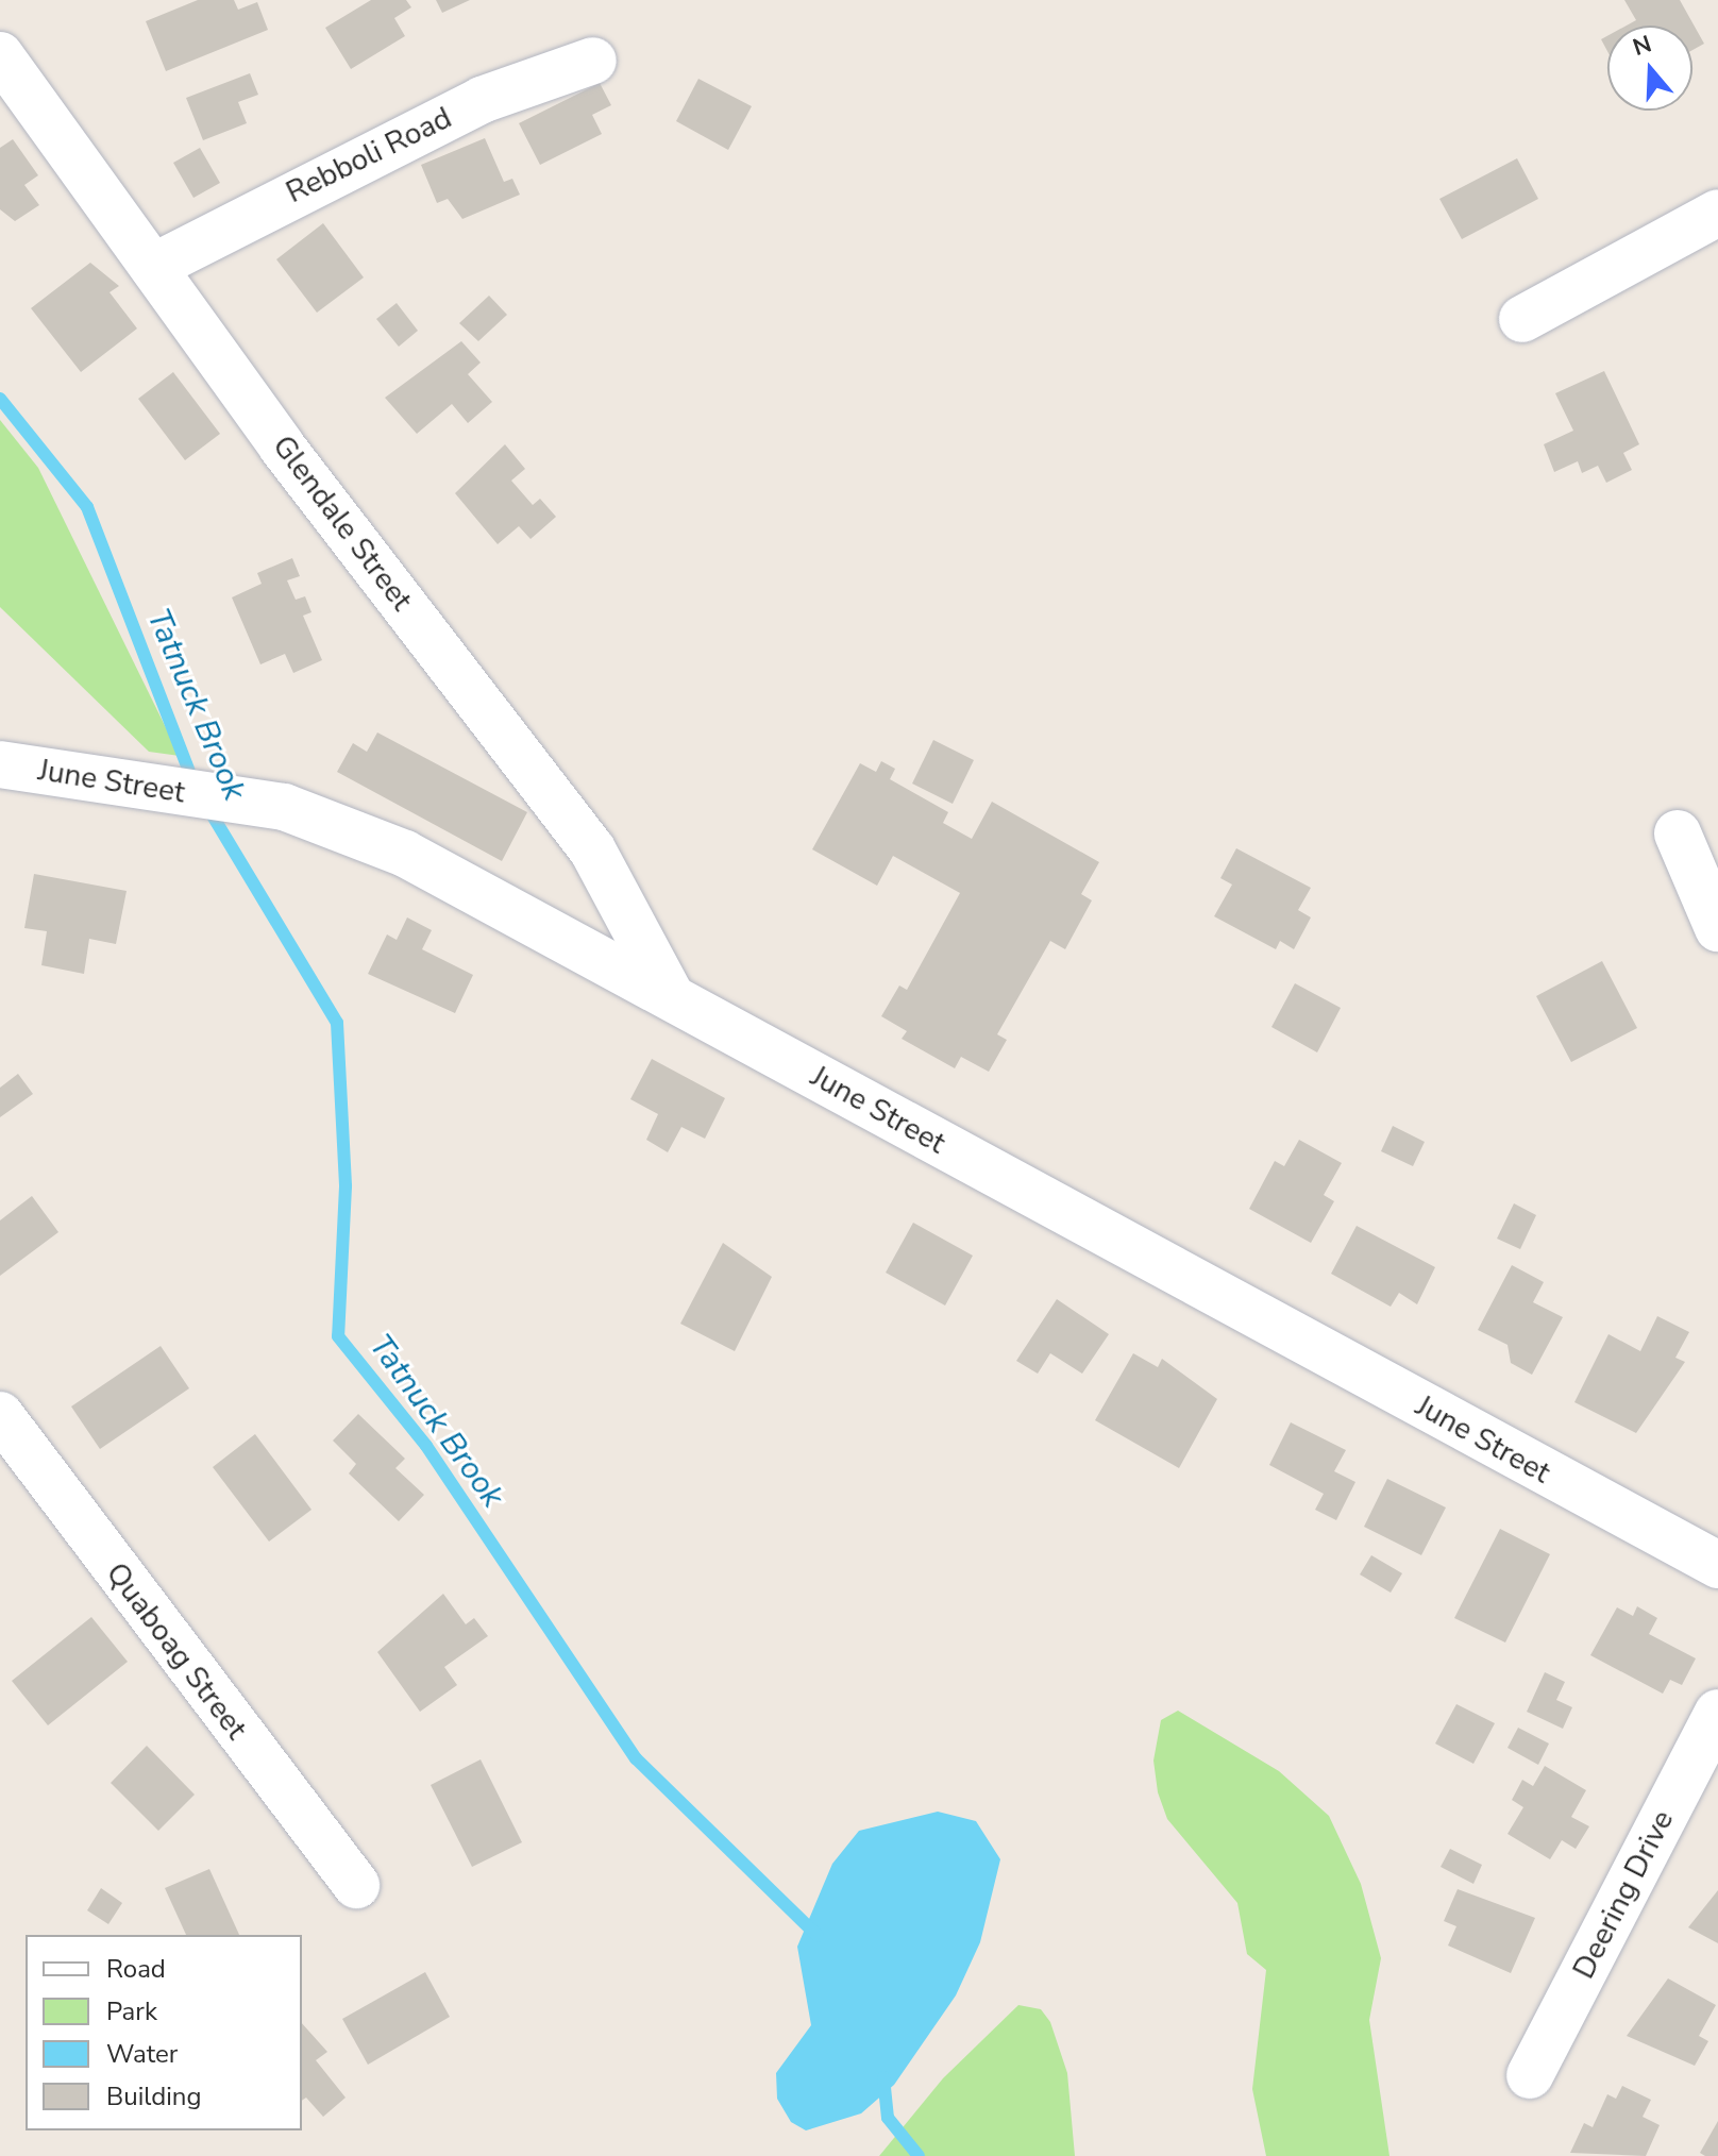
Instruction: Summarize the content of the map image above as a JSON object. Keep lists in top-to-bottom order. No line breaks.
{"streets":{"street":["Rebboli Road","Glendale Street","June Street","Quaboag Street","Deering Drive"]},"crossings":[["Rebboli Road","Glendale Street"],["Glendale Street","June Street"]],"water":["Tatnuck Brook"],"legend":["Road","Park","Water","Building"],"north":"top"}
